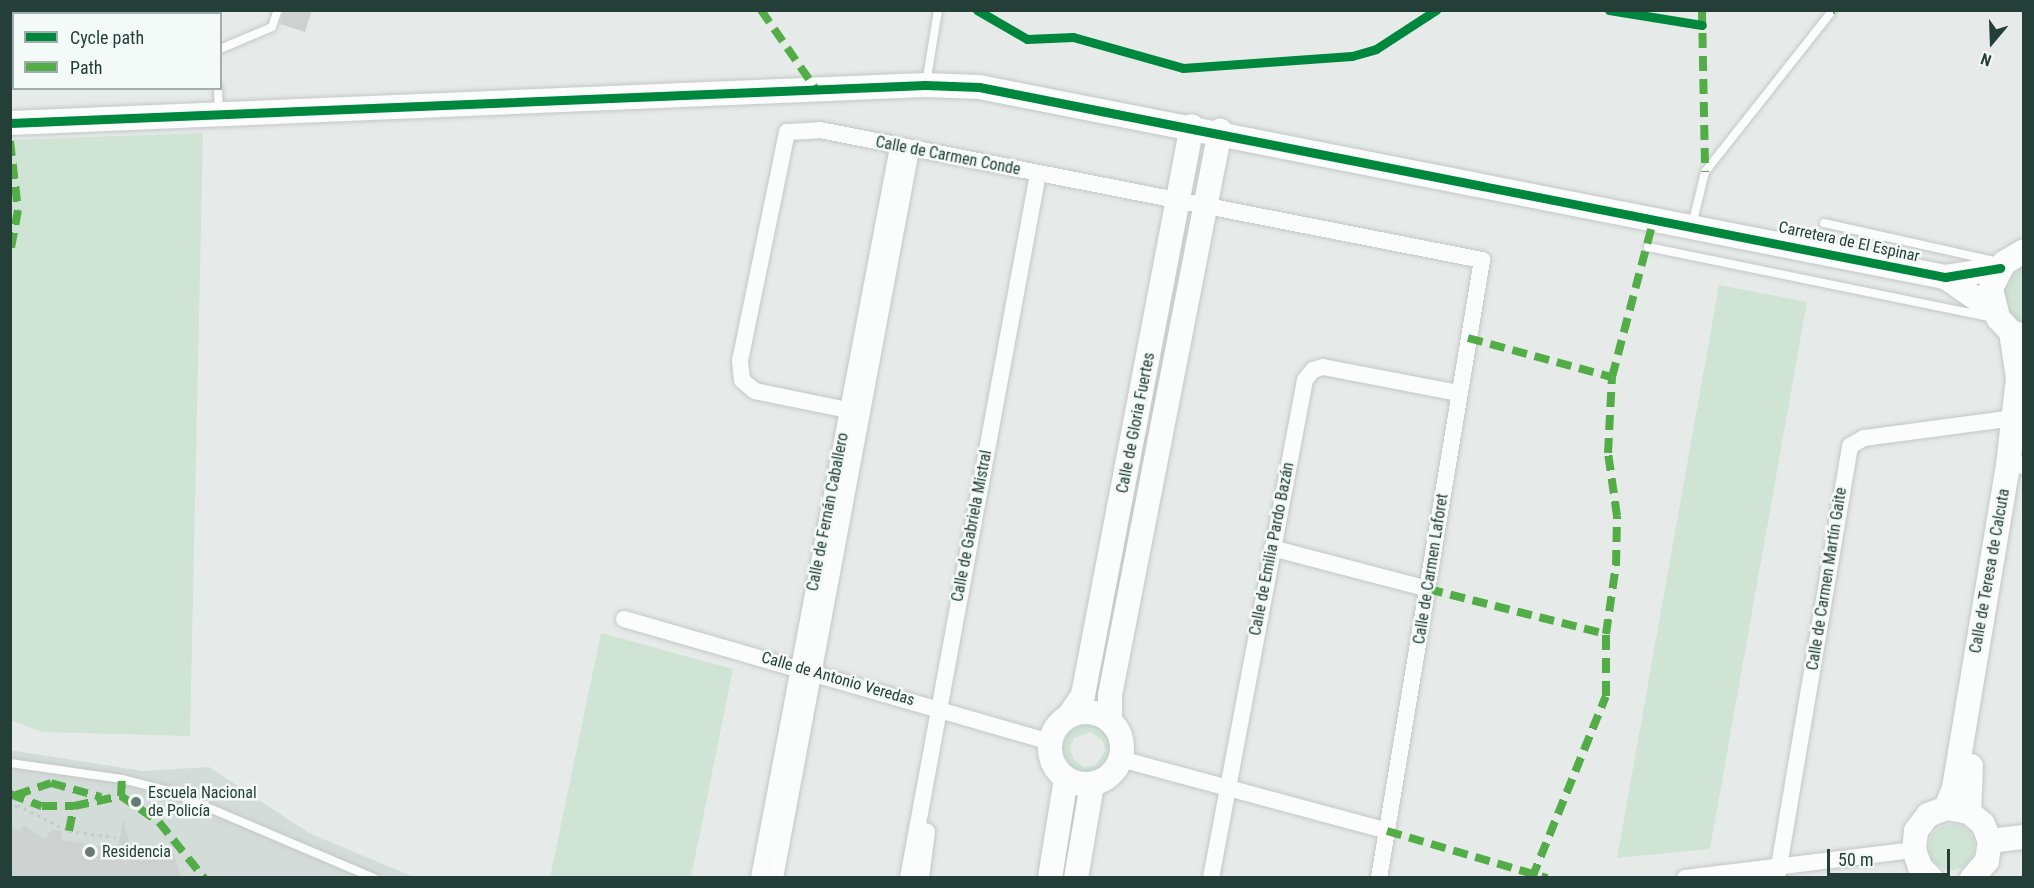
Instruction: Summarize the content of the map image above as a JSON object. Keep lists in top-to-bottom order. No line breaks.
{"streets":{"street":["Calle de Carmen Conde","Carretera de El Espinar","Calle de Gloria Fuertes","Calle de Fernán Caballero","Calle de Gabriela Mistral","Calle de Emilia Pardo Bazán","Calle de Carmen Laforet","Calle de Teresa de Calcuta","Calle de Carmen Martín Gaite","Calle de Antonio Veredas"]},"crossings":[["Calle de Carmen Conde","Calle de Gloria Fuertes"],["Calle de Carmen Conde","Calle de Fernán Caballero"],["Calle de Carmen Conde","Calle de Gabriela Mistral"],["Calle de Carmen Conde","Calle de Carmen Laforet"],["Carretera de El Espinar","Calle de Gloria Fuertes"],["Carretera de El Espinar","Calle de Teresa de Calcuta"],["Calle de Gloria Fuertes","Calle de Antonio Veredas"],["Calle de Fernán Caballero","Calle de Antonio Veredas"],["Calle de Gabriela Mistral","Calle de Antonio Veredas"],["Calle de Emilia Pardo Bazán","Calle de Carmen Laforet"],["Calle de Teresa de Calcuta","Calle de Carmen Martín Gaite"]],"places":["Escuela Nacional de Policía","Residencia"],"legend":["Cycle path","Path"],"scale_bar":"50 m","north":"bottom"}
